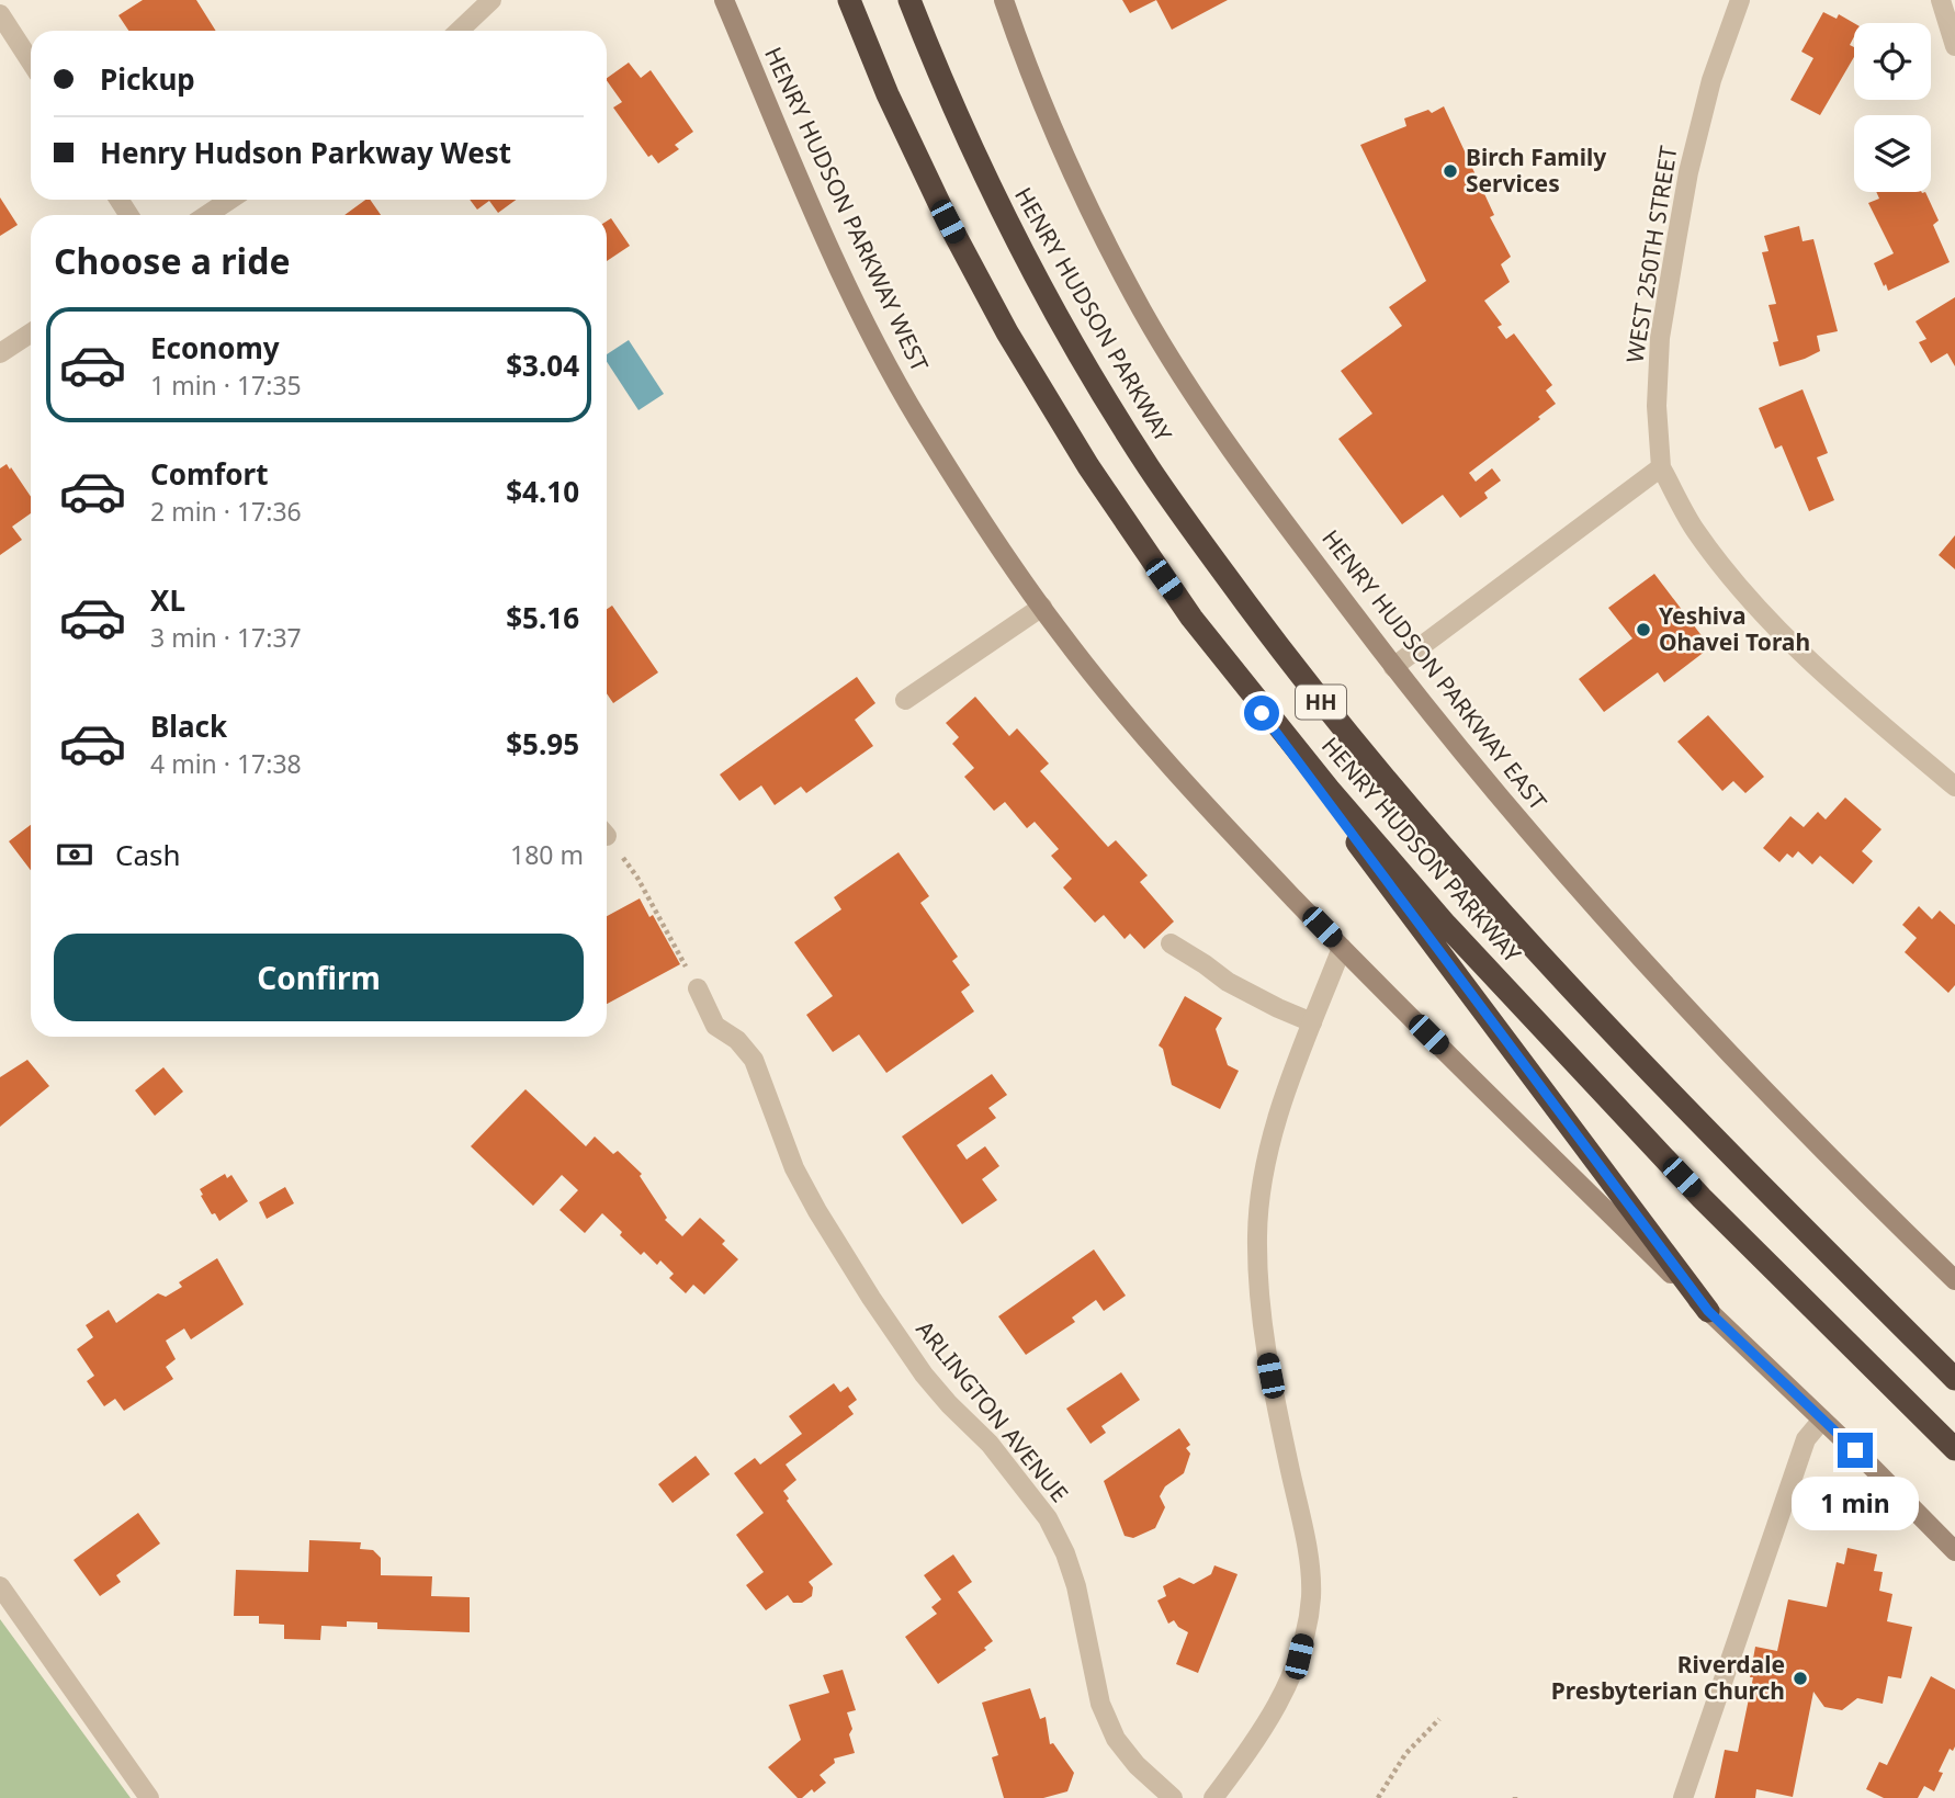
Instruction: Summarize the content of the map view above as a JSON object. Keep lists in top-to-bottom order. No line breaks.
{"streets":{"highway":["HENRY HUDSON PARKWAY","HH"],"main road":["HENRY HUDSON PARKWAY WEST","HENRY HUDSON PARKWAY EAST"],"street":["WEST 250TH STREET","ARLINGTON AVENUE"]},"places":["Birch Family Services","Yeshiva Ohavei Torah","Riverdale Presbyterian Church"],"page":{"banner":["Pickup","Henry Hudson Parkway West"],"heading":"Choose a ride","list":[{"name":"Economy","note":"1 min · 17:35","value":"$3.04"},{"name":"Comfort","note":"2 min · 17:36","value":"$4.10"},{"name":"XL","note":"3 min · 17:37","value":"$5.16"},{"name":"Black","note":"4 min · 17:38","value":"$5.95"}],"pay":["Cash","180 m"],"buttons":"Confirm","bubble":"1 min"}}
